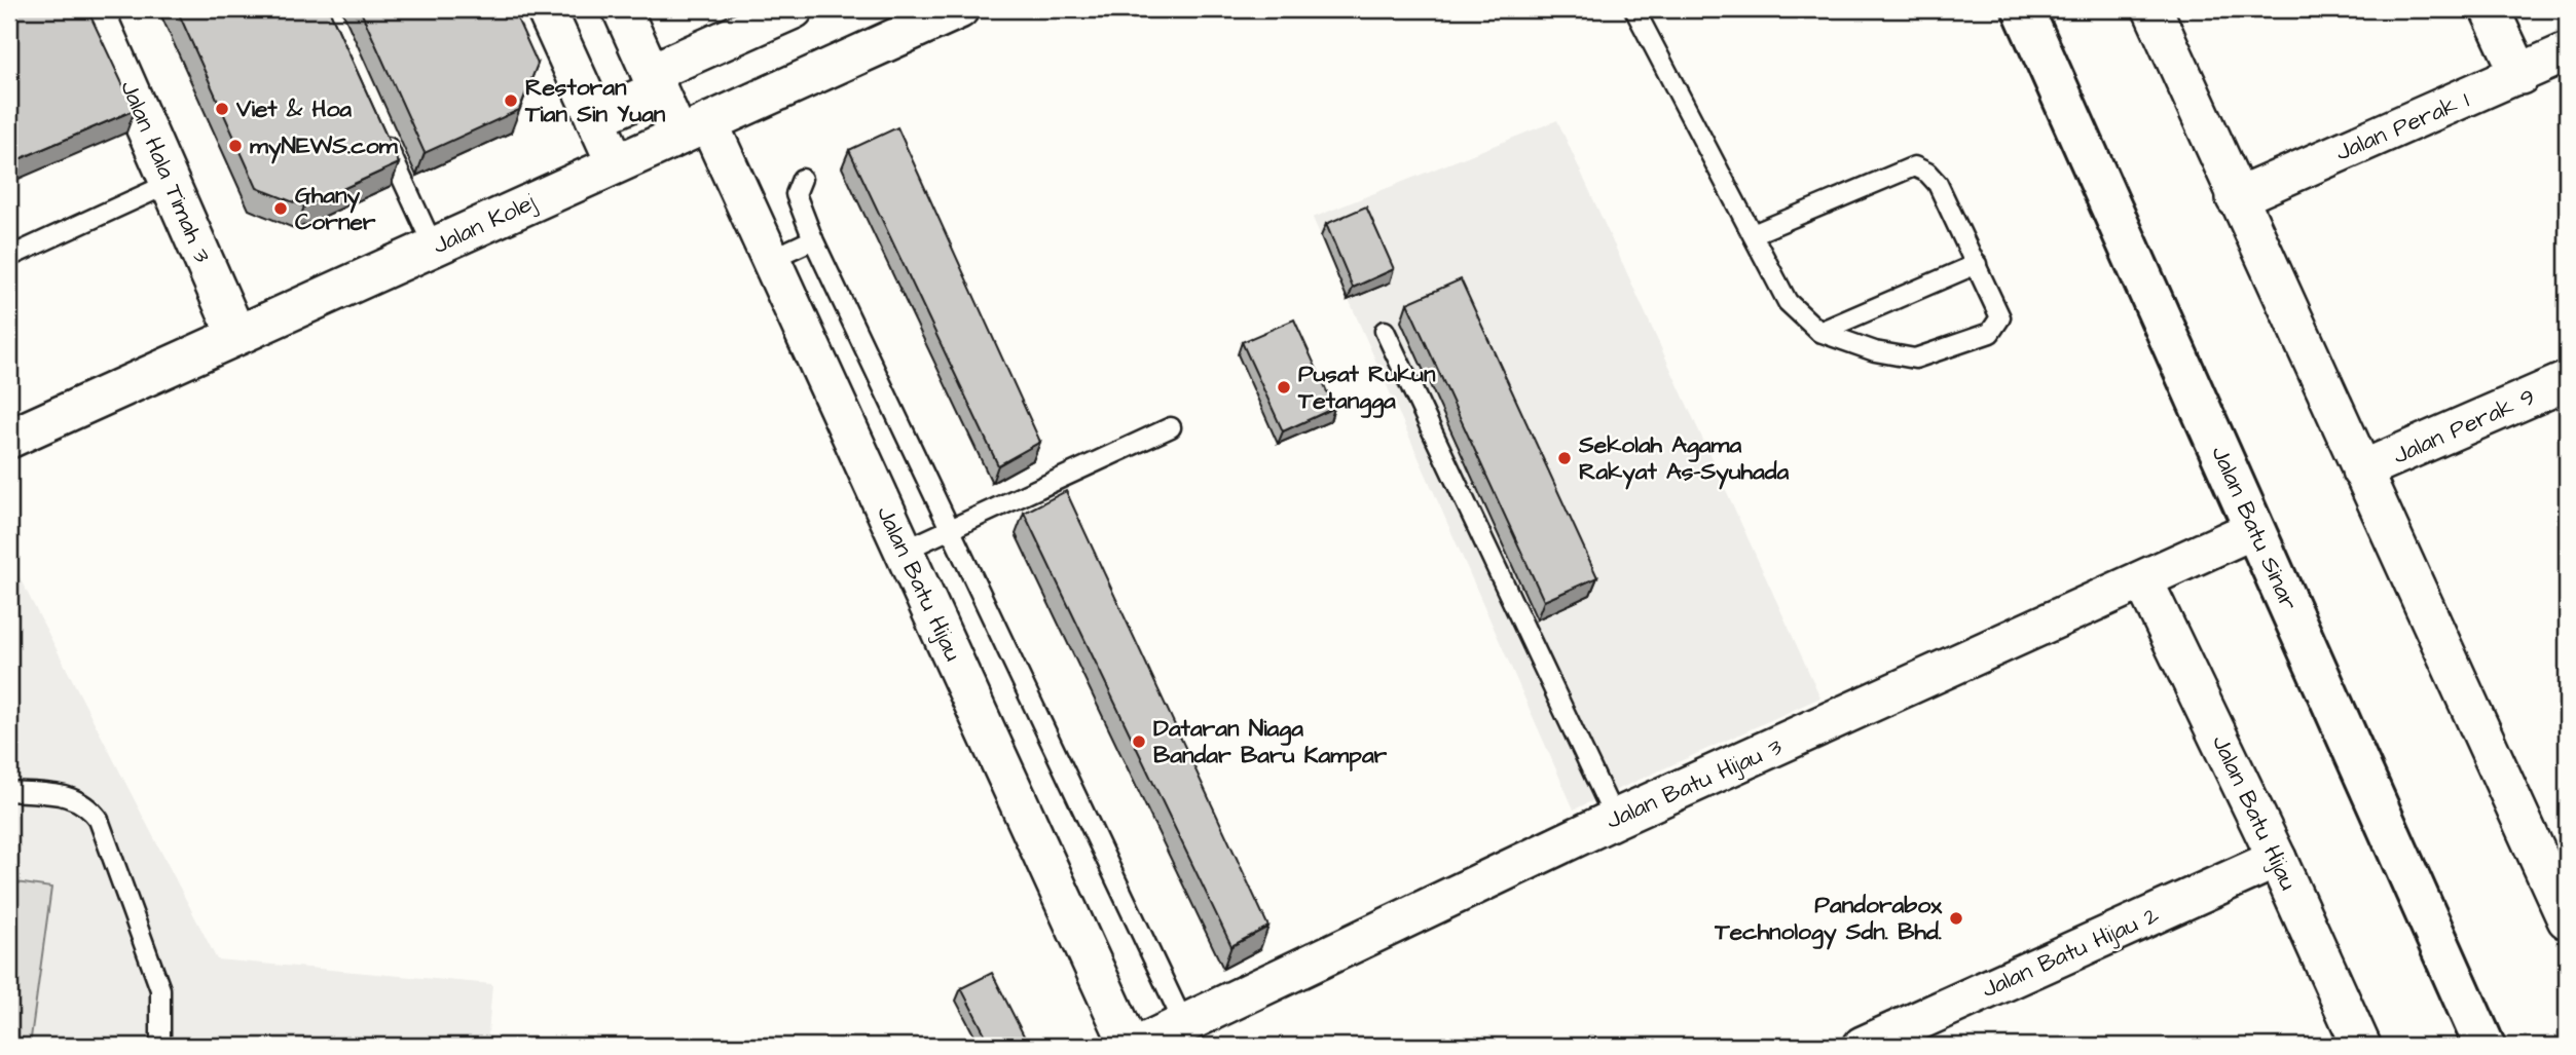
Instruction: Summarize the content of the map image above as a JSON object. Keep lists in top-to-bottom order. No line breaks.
{"streets":{"street":["Jalan Perak 1","Jalan Hala Timah 3","Jalan Kolej","Jalan Perak 9","Jalan Batu Sinar","Jalan Batu Hijau","Jalan Batu Hijau 3","Jalan Batu Hijau 2"]},"crossings":[["Jalan Hala Timah 3","Jalan Kolej"],["Jalan Kolej","Jalan Batu Hijau"],["Jalan Batu Sinar","Jalan Batu Hijau 3"],["Jalan Batu Hijau","Jalan Batu Hijau 3"],["Jalan Batu Hijau","Jalan Batu Hijau 2"]],"places":["Restoran Tian Sin Yuan","Viet & Hoa","myNEWS.com","Ghany Corner","Pusat Rukun Tetangga","Sekolah Agama Rakyat As-Syuhada","Dataran Niaga Bandar Baru Kampar","Pandorabox Technology Sdn. Bhd."]}
